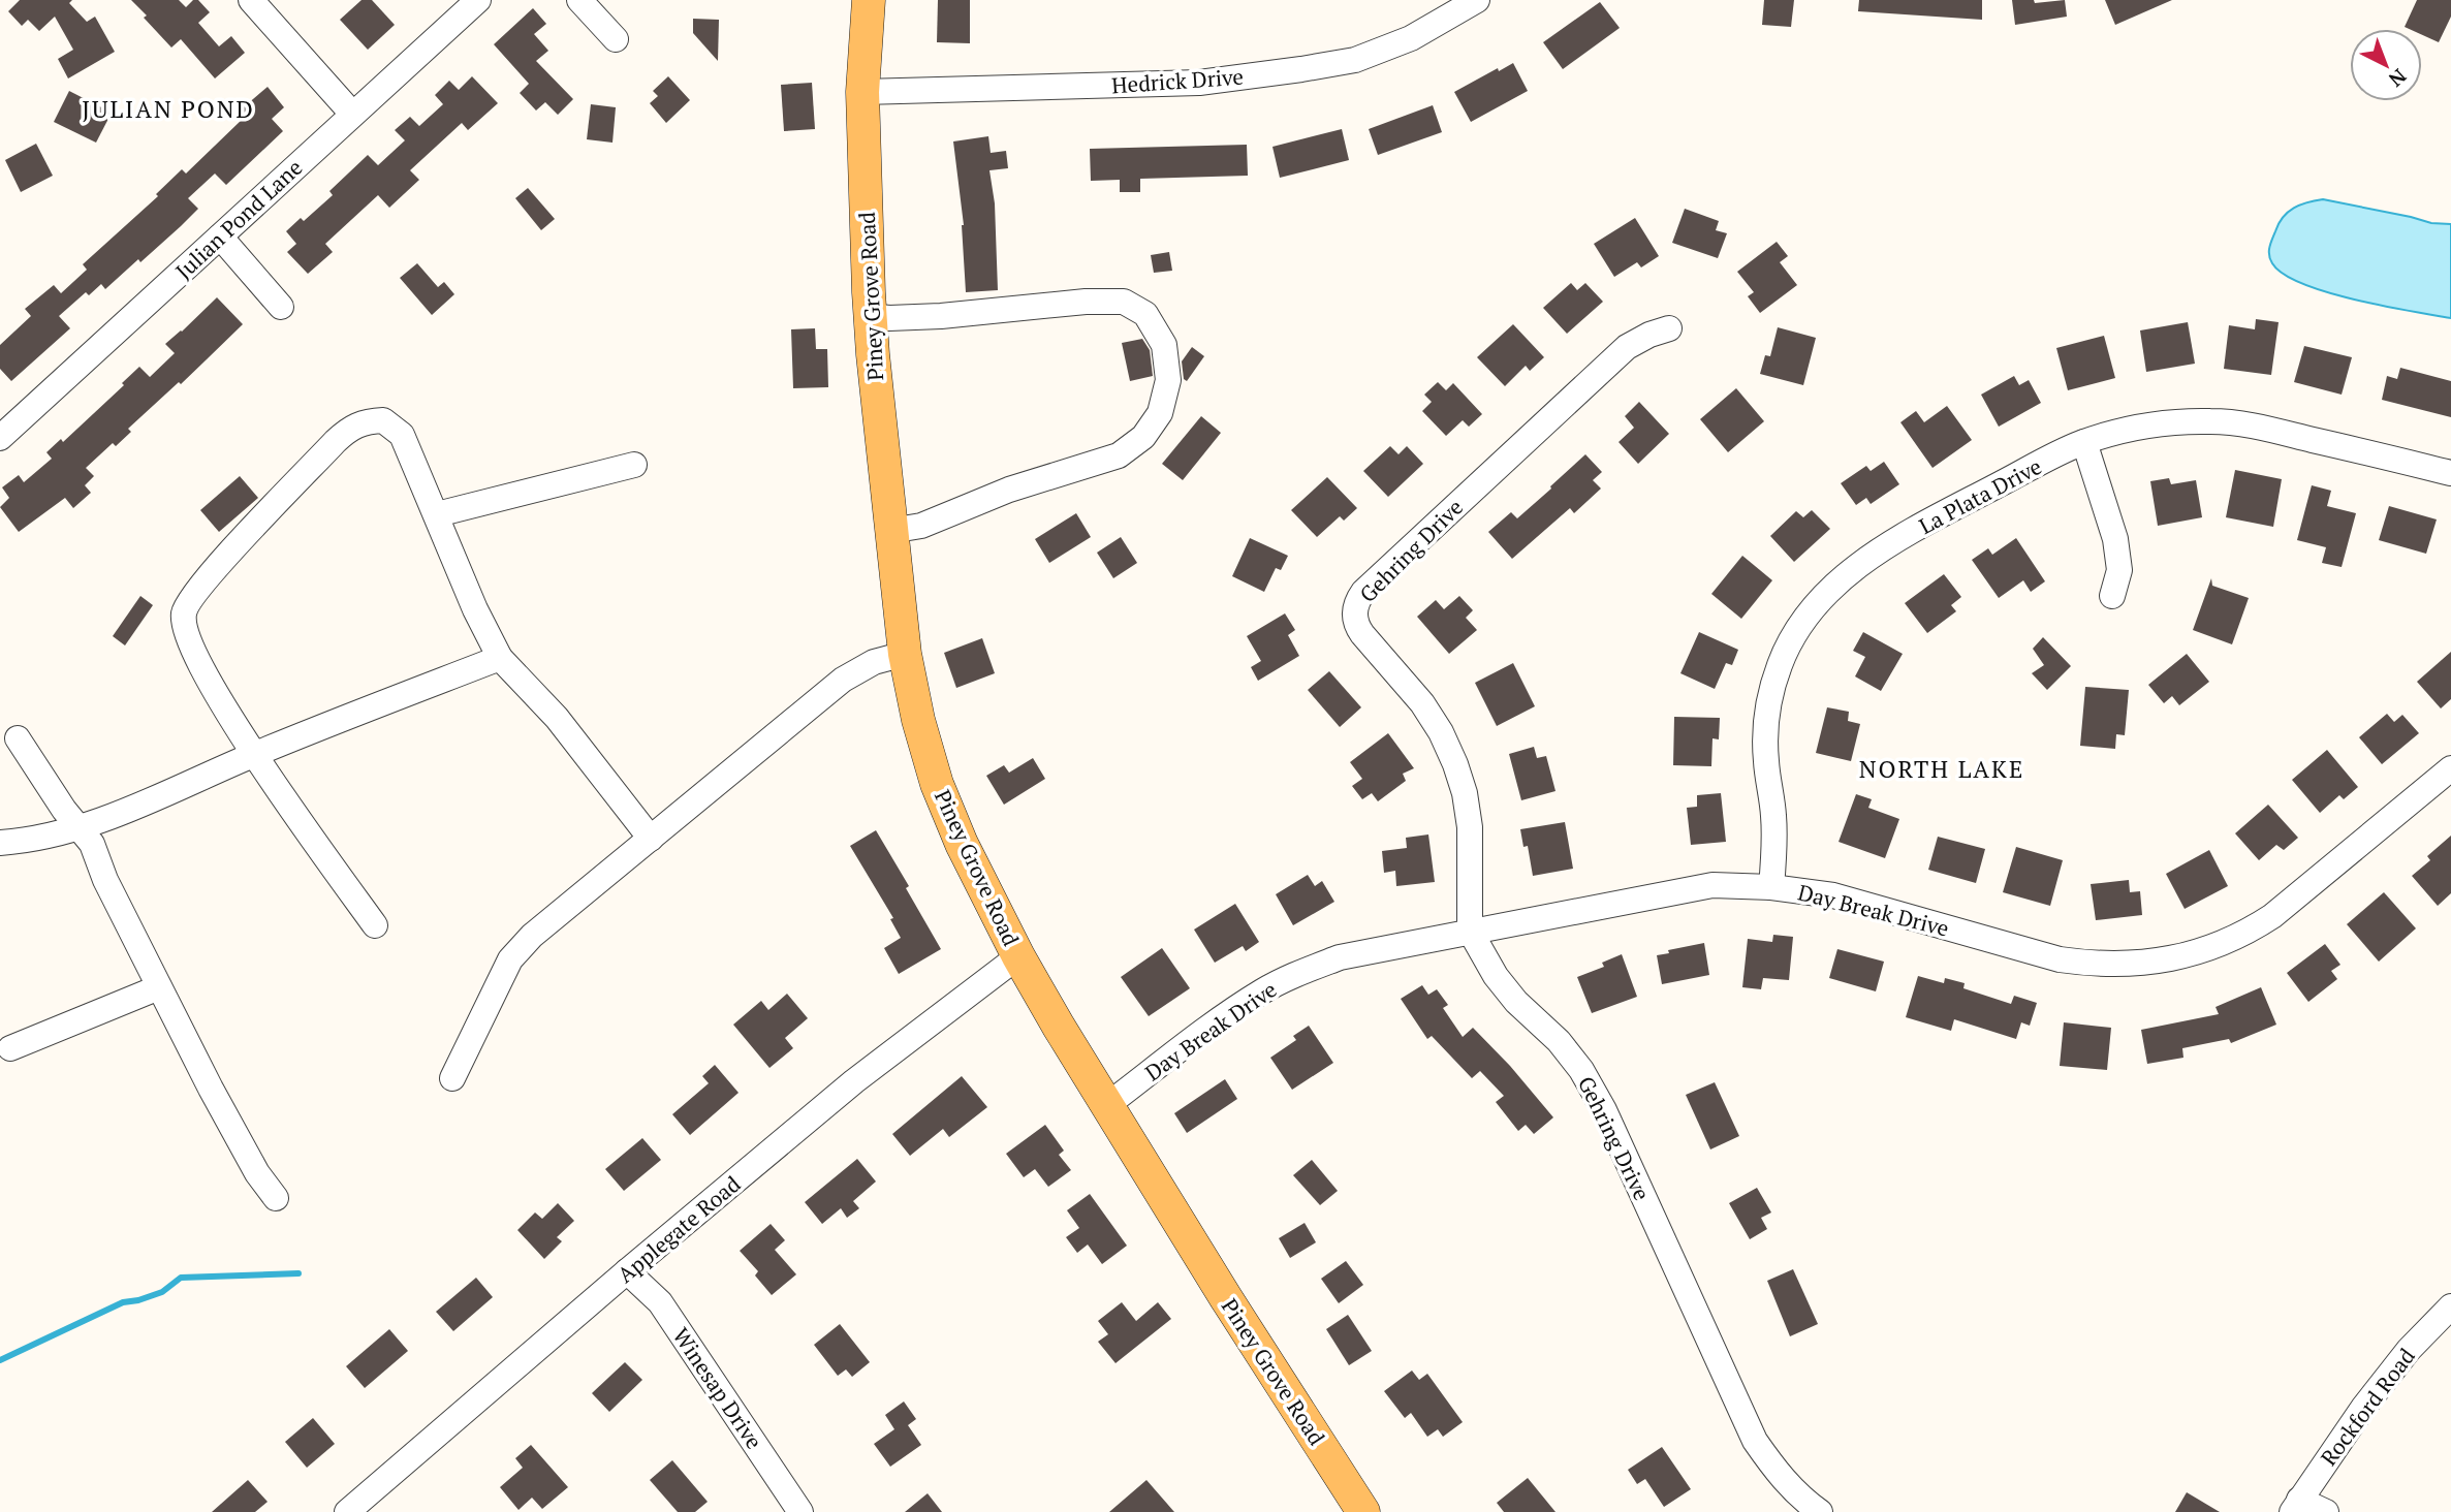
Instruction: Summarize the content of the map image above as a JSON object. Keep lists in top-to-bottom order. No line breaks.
{"streets":{"main road":["Piney Grove Road"],"street":["Hedrick Drive","Julian Pond Lane","La Plata Drive","Gehring Drive","Day Break Drive","Applegate Road","Winesap Drive","Rockford Road"]},"crossings":[["Hedrick Drive","Piney Grove Road"],["Piney Grove Road","Day Break Drive"],["Piney Grove Road","Applegate Road"],["La Plata Drive","Day Break Drive"],["Gehring Drive","Day Break Drive"],["Applegate Road","Winesap Drive"]],"districts":["JULIAN POND","NORTH LAKE"],"north":"bottom right"}
